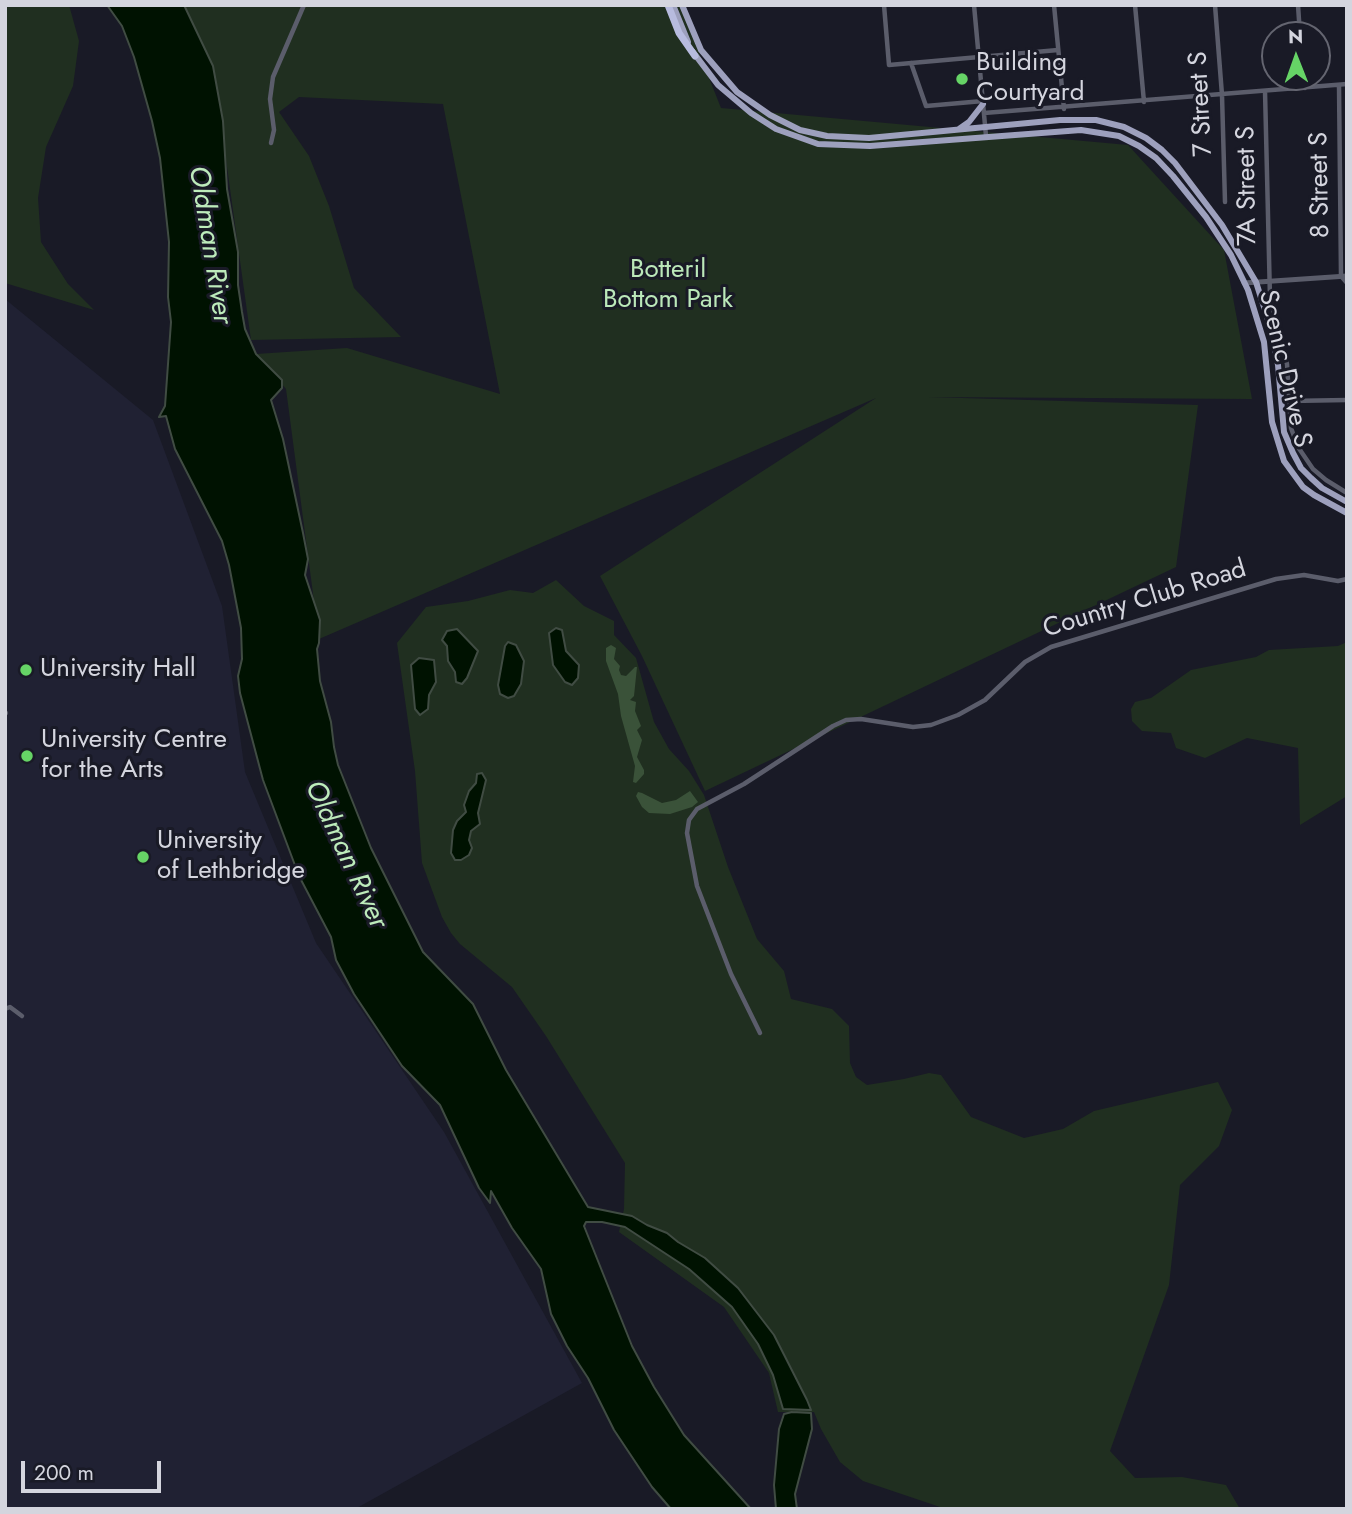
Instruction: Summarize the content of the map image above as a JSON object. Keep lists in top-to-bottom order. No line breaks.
{"streets":{"main road":["Scenic Drive S"],"street":["7 Street S","8 Street S","7A Street S","Country Club Road"]},"crossings":[["7A Street S","Scenic Drive S"]],"water":["Oldman River"],"parks":["Botteril Bottom Park"],"places":["Building Courtyard","University Hall","University Centre for the Arts","University of Lethbridge"],"scale_bar":"200 m","north":"top"}
